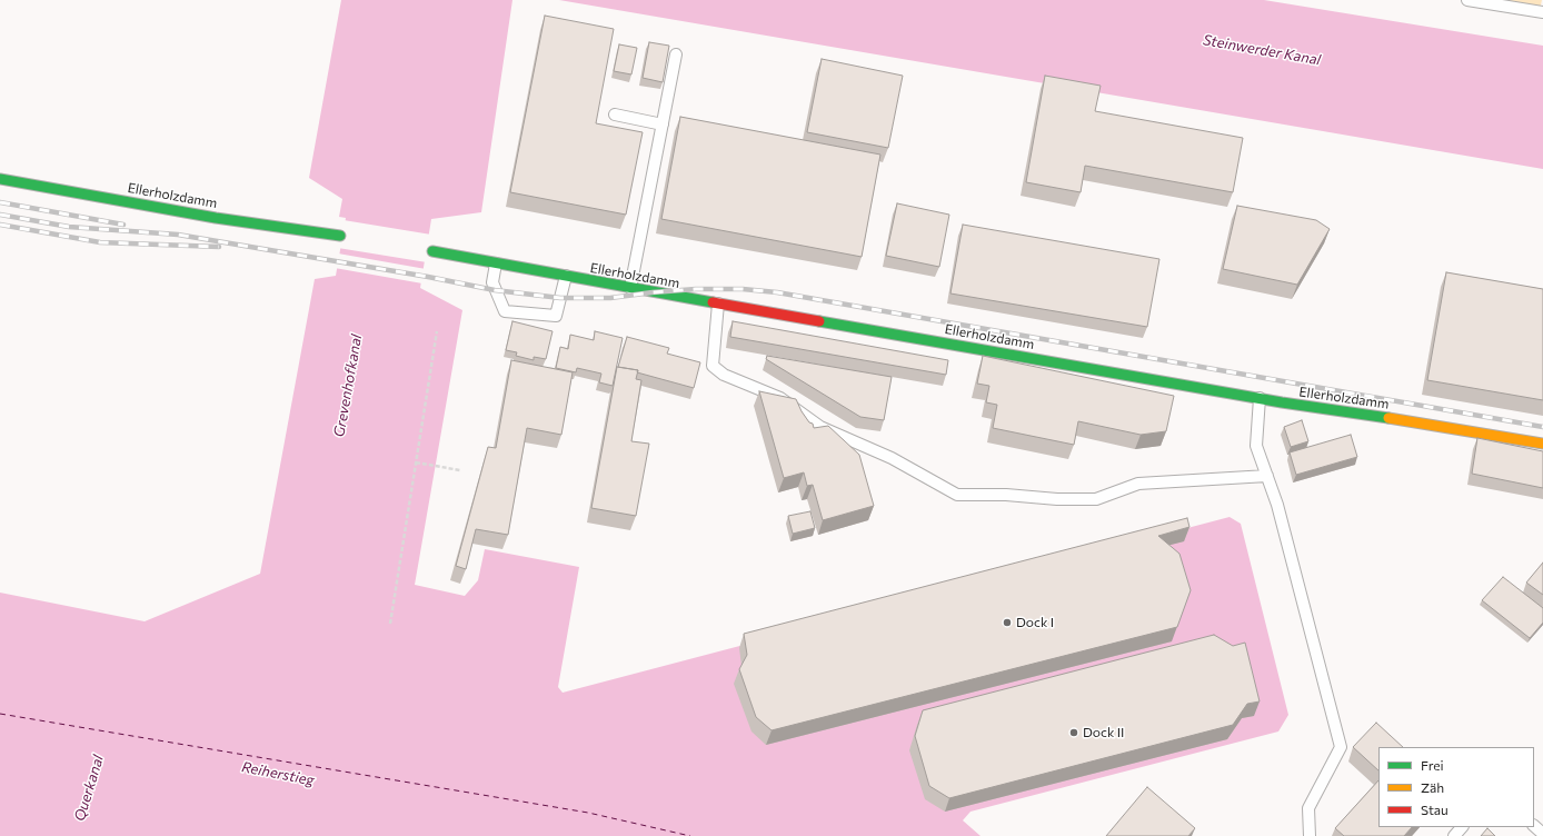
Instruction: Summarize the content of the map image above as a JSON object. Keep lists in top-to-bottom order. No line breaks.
{"streets":{"street":["Ellerholzdamm"]},"water":["Steinwerder Kanal","Grevenhofkanal","Reiherstieg","Querkanal"],"places":["Dock I","Dock II"],"legend":["Frei","Zäh","Stau"]}
